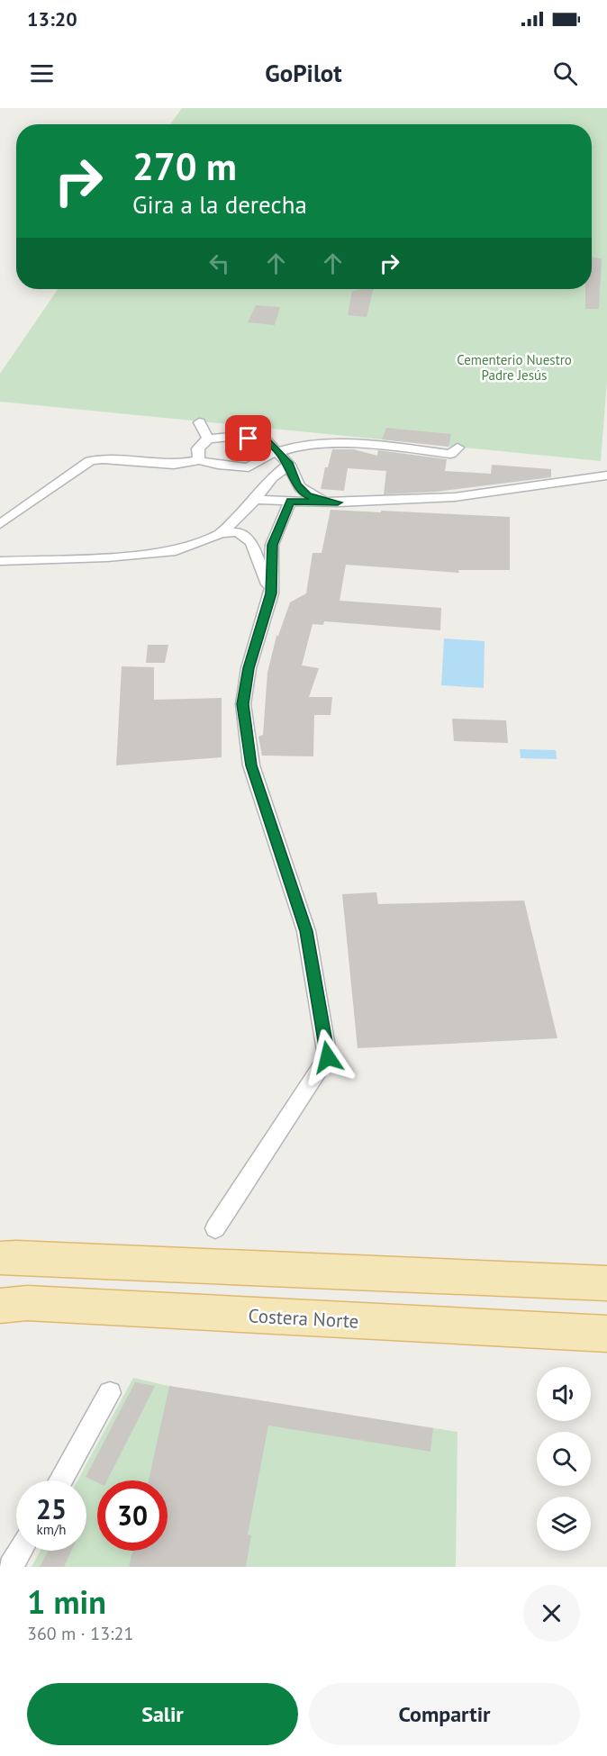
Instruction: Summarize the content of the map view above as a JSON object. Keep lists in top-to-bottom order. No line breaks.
{"streets":{"main road":["Costera Norte"]},"parks":["Cementerio Nuestro Padre Jesús"],"page":{"status":"13:20","header":"GoPilot","turn":["270 m","Gira a la derecha"],"speed":"25 km/h","limit":"30","heading":["1 min","360 m · 13:21"],"buttons":["Salir","Compartir"]}}
